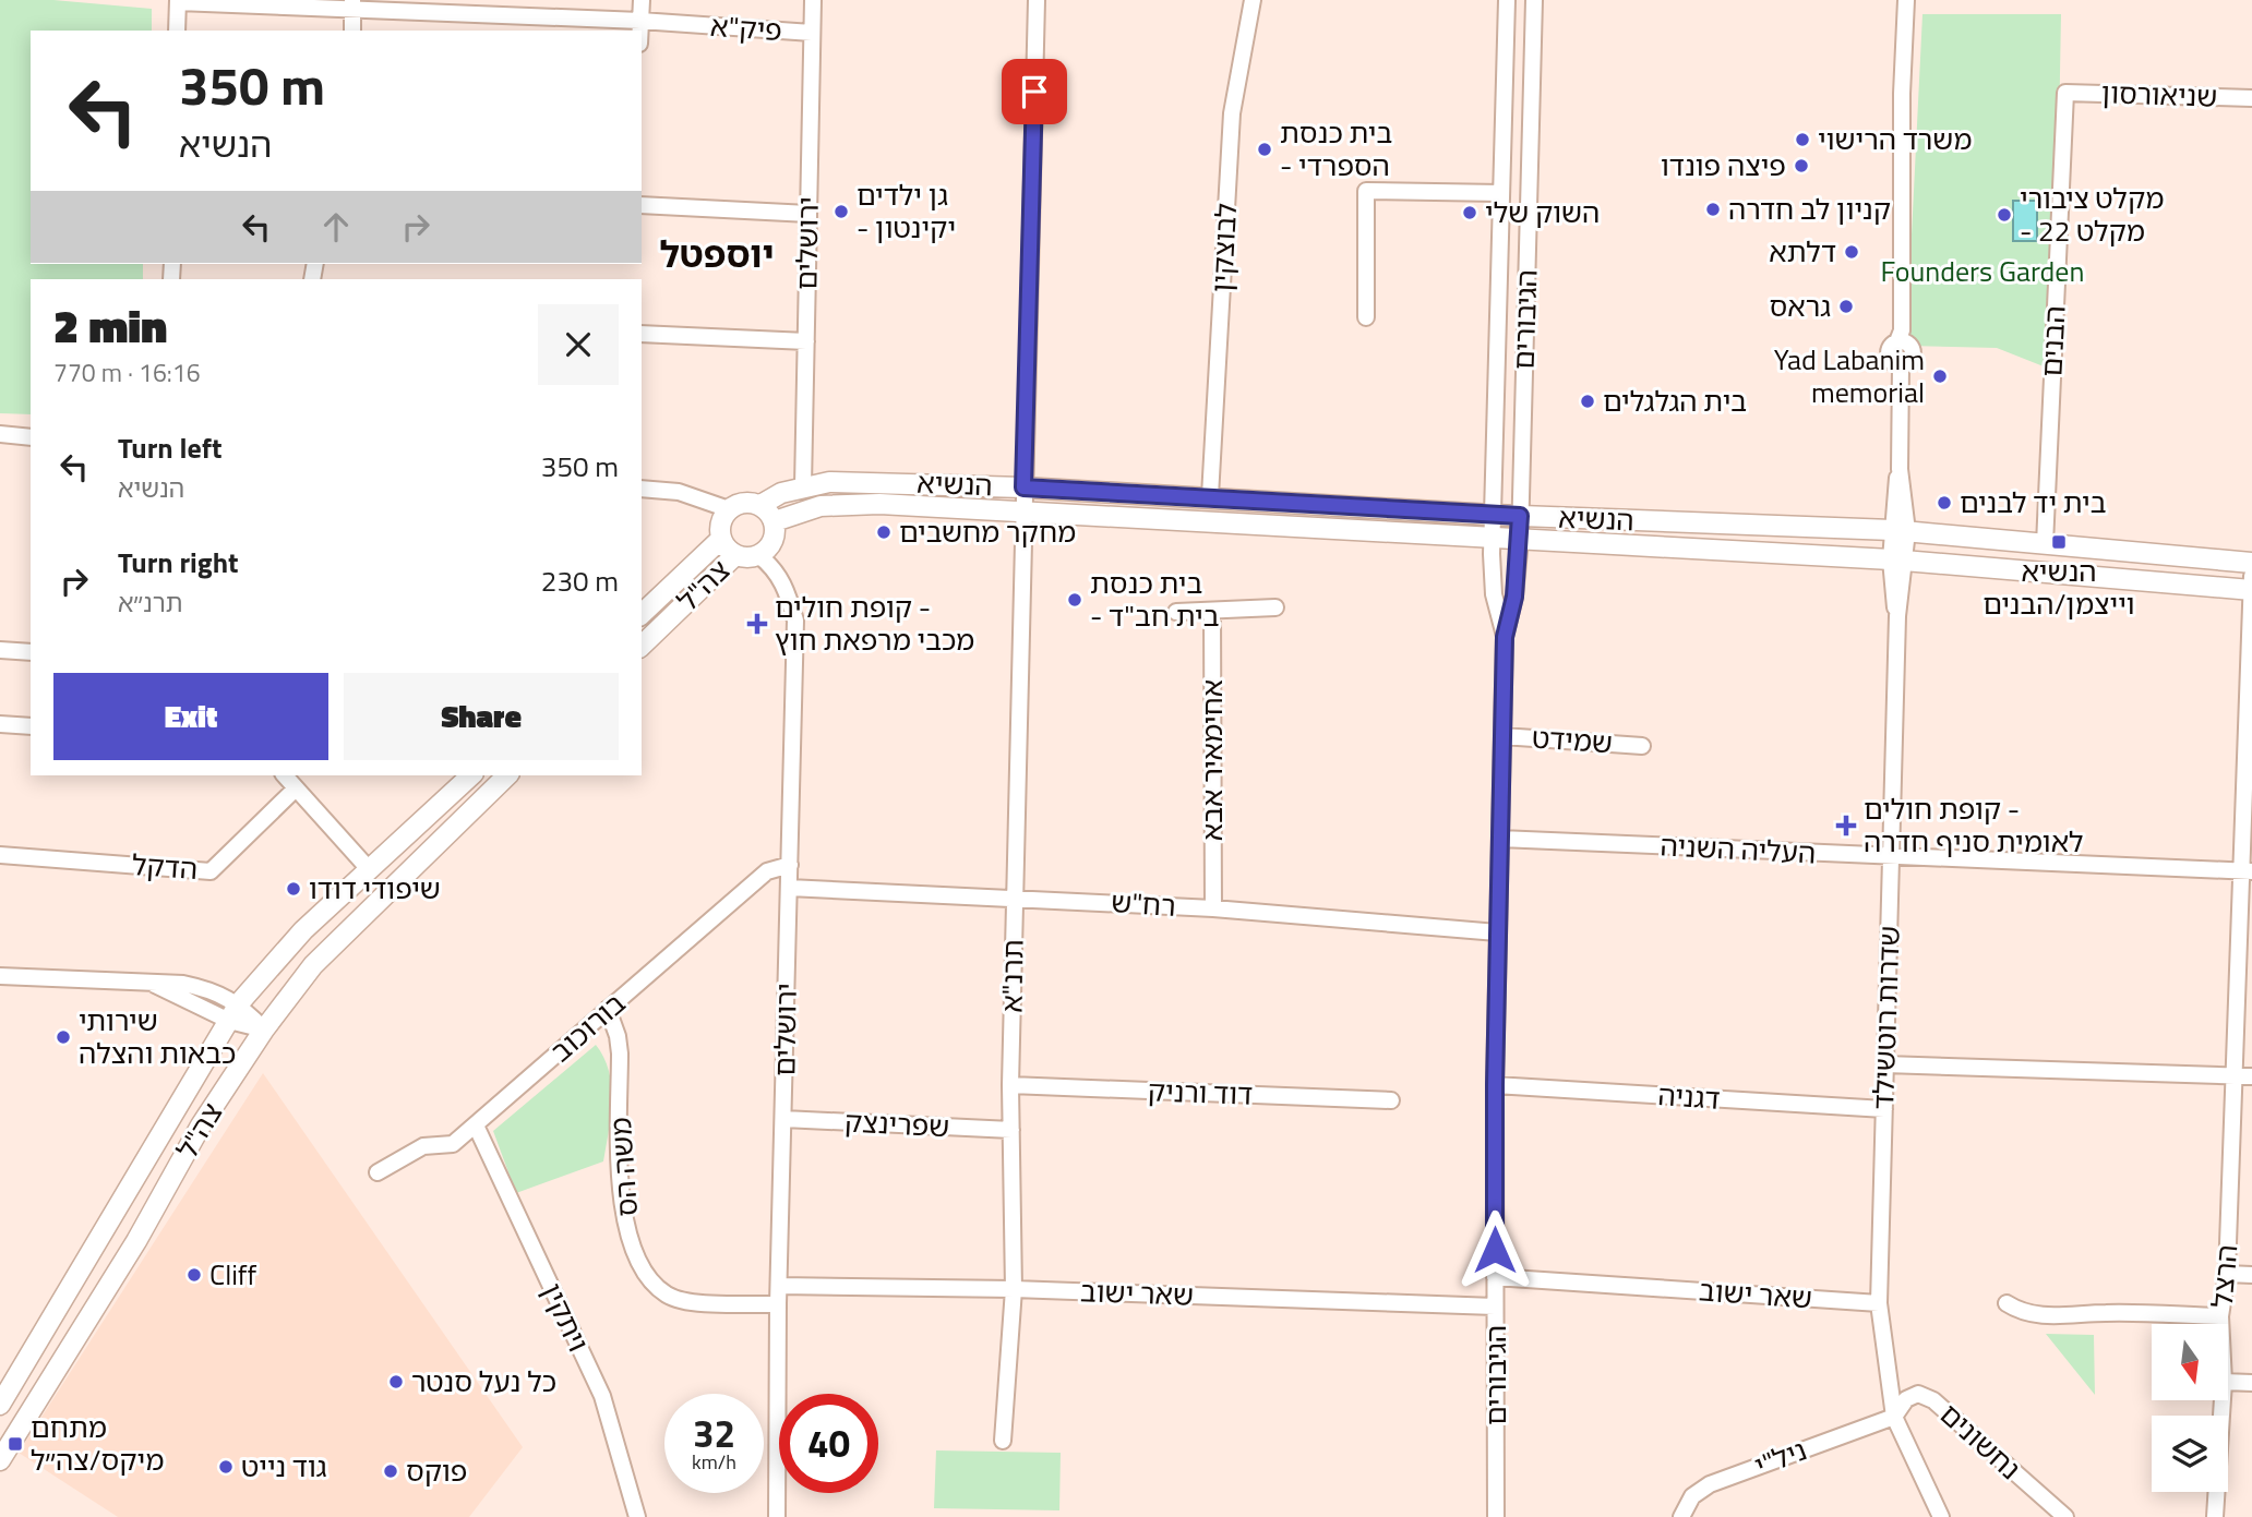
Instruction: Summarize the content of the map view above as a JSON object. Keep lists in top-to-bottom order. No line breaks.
{"streets":{"main road":["הנשיא","צה\"ל"],"street":["פיק\"א","שניאורסון","ירושלים","לבוצקין","הגיבורים","הבנים","שמידט","אחימאיר אבא","העליה השניה","הדקל","רח\"ש","תרנ\"א","שדרות רוטשילד","בורוכוב","דוד ורניק","דגניה","שפרינצק","משה הס","הרצל","שאר ישוב","ויתקין","נחשונים","ניל\"י"]},"crossings":[["פיק\"א","ירושלים"],["שניאורסון","הבנים"],["ירושלים","הנשיא"],["ירושלים","צה\"ל"],["ירושלים","רח\"ש"],["ירושלים","בורוכוב"],["ירושלים","שפרינצק"],["ירושלים","משה הס"],["ירושלים","שאר ישוב"],["לבוצקין","הנשיא"],["הגיבורים","הנשיא"],["הגיבורים","שמידט"],["הגיבורים","העליה השניה"],["הגיבורים","רח\"ש"],["הגיבורים","דגניה"],["הגיבורים","שאר ישוב"],["הבנים","הנשיא"],["הנשיא","צה\"ל"],["הנשיא","תרנ\"א"],["הנשיא","שדרות רוטשילד"],["הנשיא","הרצל"],["אחימאיר אבא","רח\"ש"],["העליה השניה","שדרות רוטשילד"],["העליה השניה","הרצל"],["רח\"ש","תרנ\"א"],["תרנ\"א","דוד ורניק"],["תרנ\"א","שפרינצק"],["תרנ\"א","שאר ישוב"],["שדרות רוטשילד","דגניה"],["שדרות רוטשילד","שאר ישוב"],["שדרות רוטשילד","נחשונים"],["שדרות רוטשילד","ניל\"י"],["בורוכוב","משה הס"],["בורוכוב","ויתקין"],["נחשונים","ניל\"י"]],"districts":["יוספטל"],"parks":["Founders Garden"],"places":{"other":["משרד הרישוי","בית כנסת - הספרדי","פיצה פונדו","קניון לב חדרה","גן ילדים - יקינטון","השוק שלי","מקלט ציבורי - מקלט 22","דלתא","גראס","Yad Labanim memorial","בית הגלגלים","בית יד לבנים","מחקר מחשבים","בית כנסת - בית חב\"ד","שיפודי דודו","שירותי כבאות והצלה","Cliff","כל נעל סנטר","גוד נייט","פוקס"],"transit":["הנשיא וייצמן/הבנים","מתחם מיקס/צה״ל"],"health":["קופת חולים - מכבי מרפאת חוץ","קופת חולים - לאומית סניף חדרה"]},"north":"bottom","page":{"turn":["350 m","הנשיא"],"heading":["2 min","770 m · 16:16"],"list":[{"name":"Turn left","note":"הנשיא","value":"350 m"},{"name":"Turn right","note":"תרנ״א","value":"230 m"}],"buttons":["Exit","Share"],"speed":"32 km/h","limit":"40"}}
